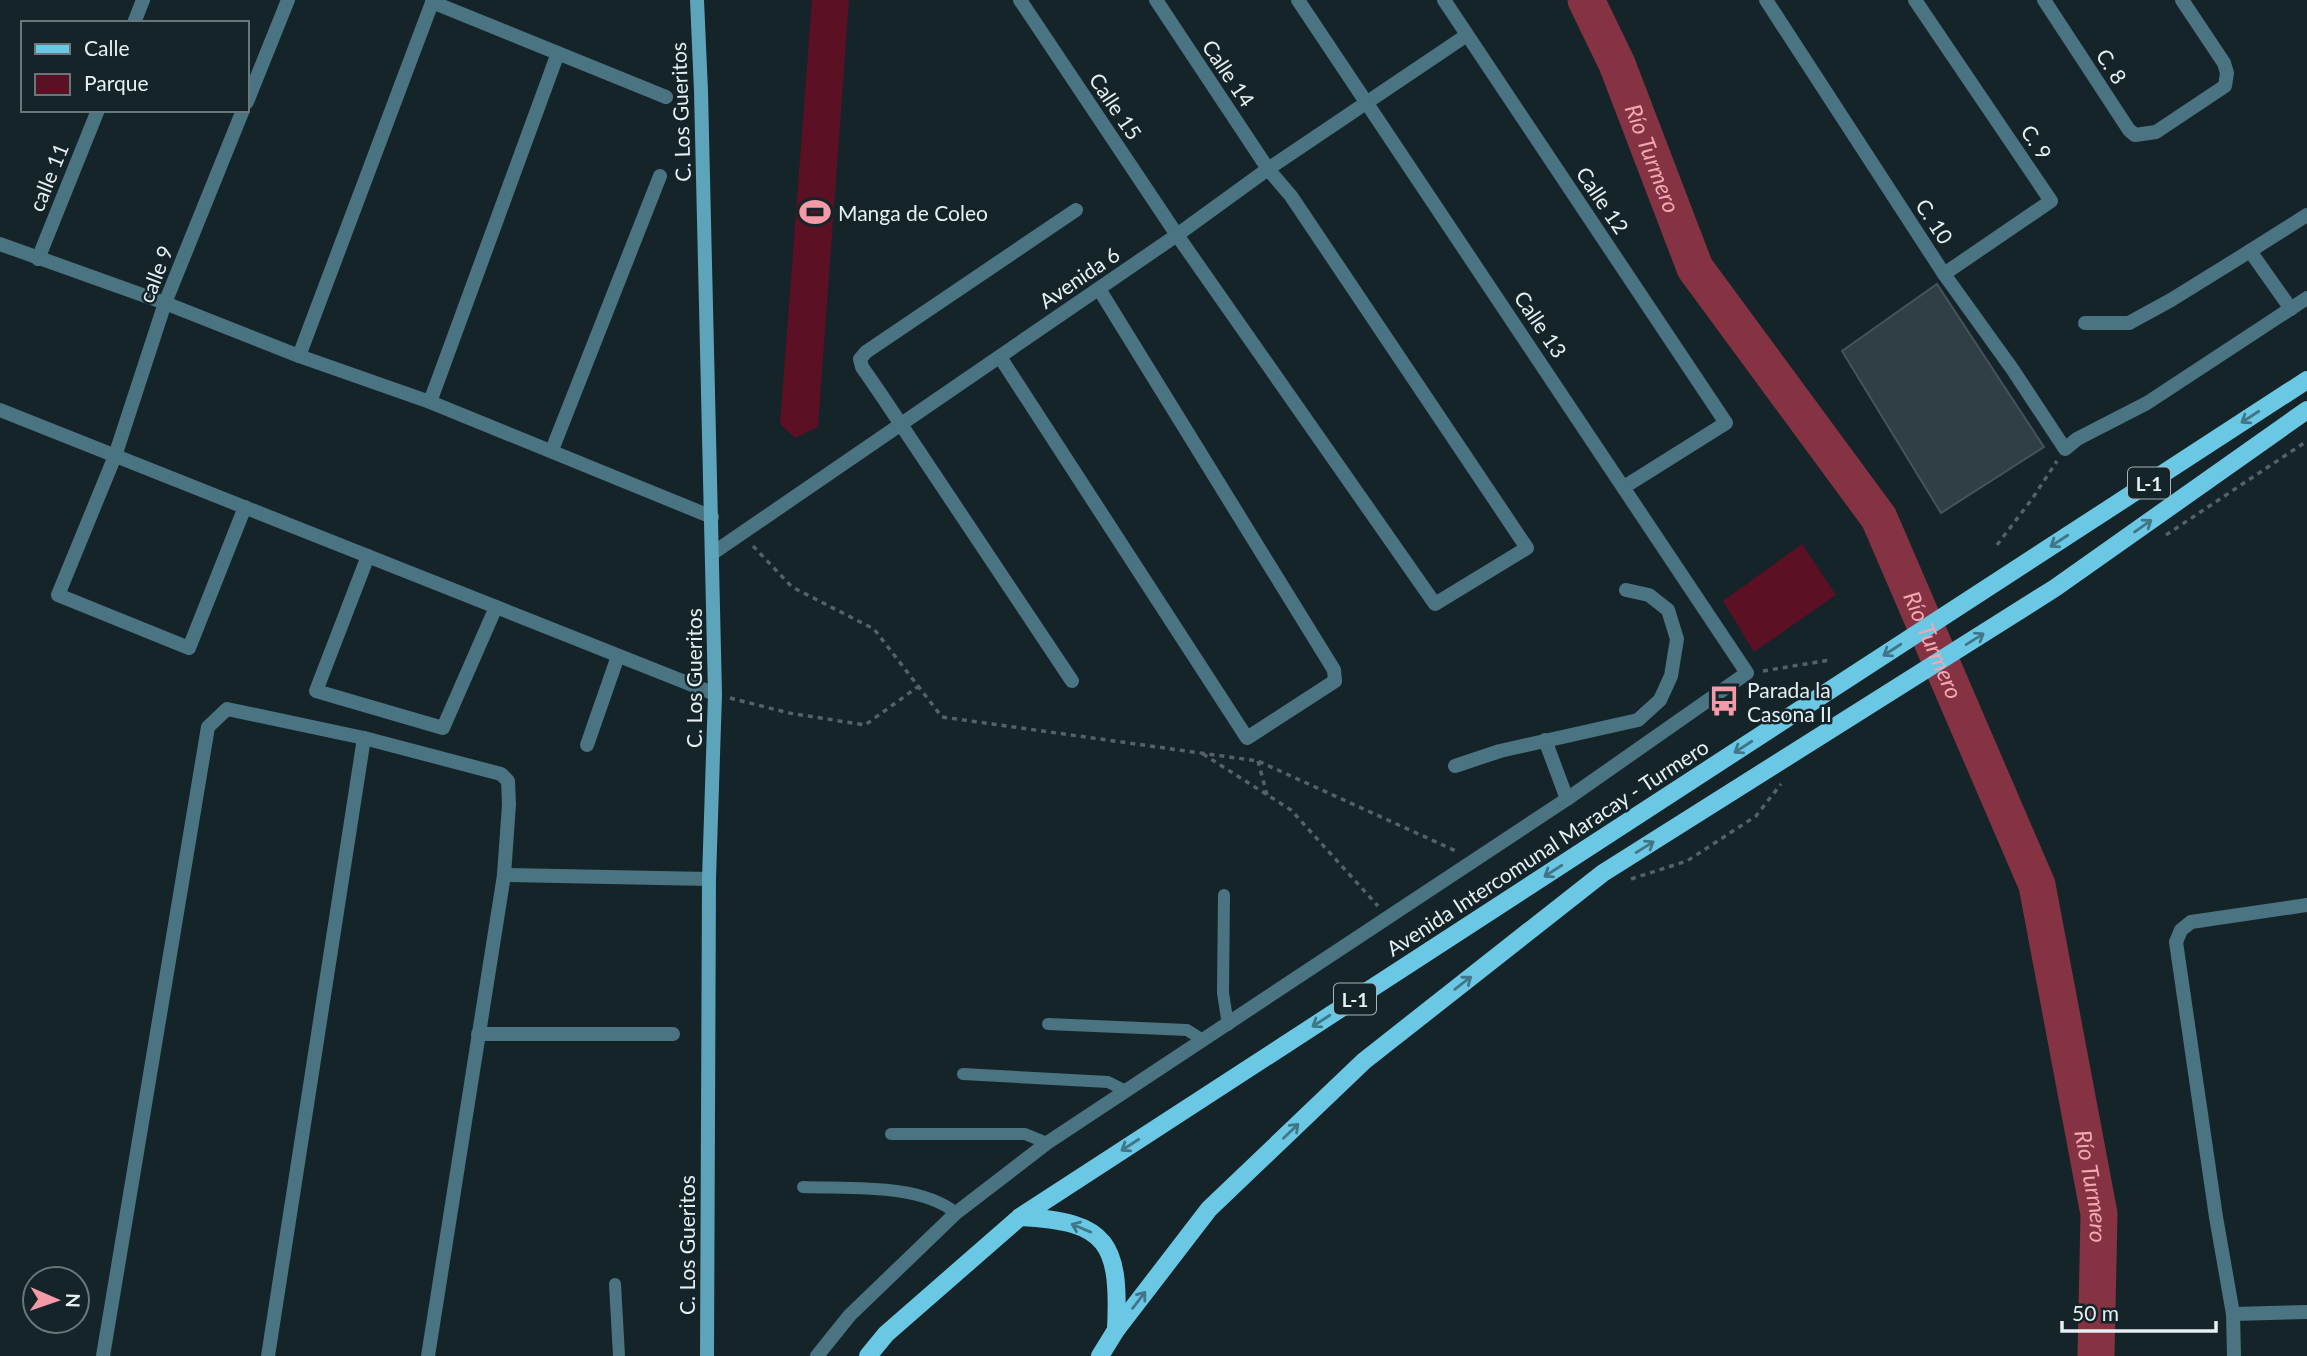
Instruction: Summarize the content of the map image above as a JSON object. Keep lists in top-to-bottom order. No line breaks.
{"streets":{"main road":["L-1","Avenida Intercomunal Maracay - Turmero"],"street":["C. 8","Calle 14","Calle 15","C. Los Gueritos","C. 9","calle 11","Calle 12","C. 10","calle 9","Avenida 6","Calle 13"]},"crossings":[["Calle 14","Calle 15"],["Calle 14","Avenida 6"],["Calle 15","Avenida 6"],["C. Los Gueritos","Avenida 6"],["C. 9","C. 10"],["Calle 12","Avenida 6"],["Calle 12","Calle 13"],["Avenida 6","Calle 13"]],"water":["Río Turmero"],"places":{"sports":["Manga de Coleo"],"bus stop":["Parada la Casona II"]},"legend":["Calle","Parque"],"scale_bar":"50 m","north":"right"}
